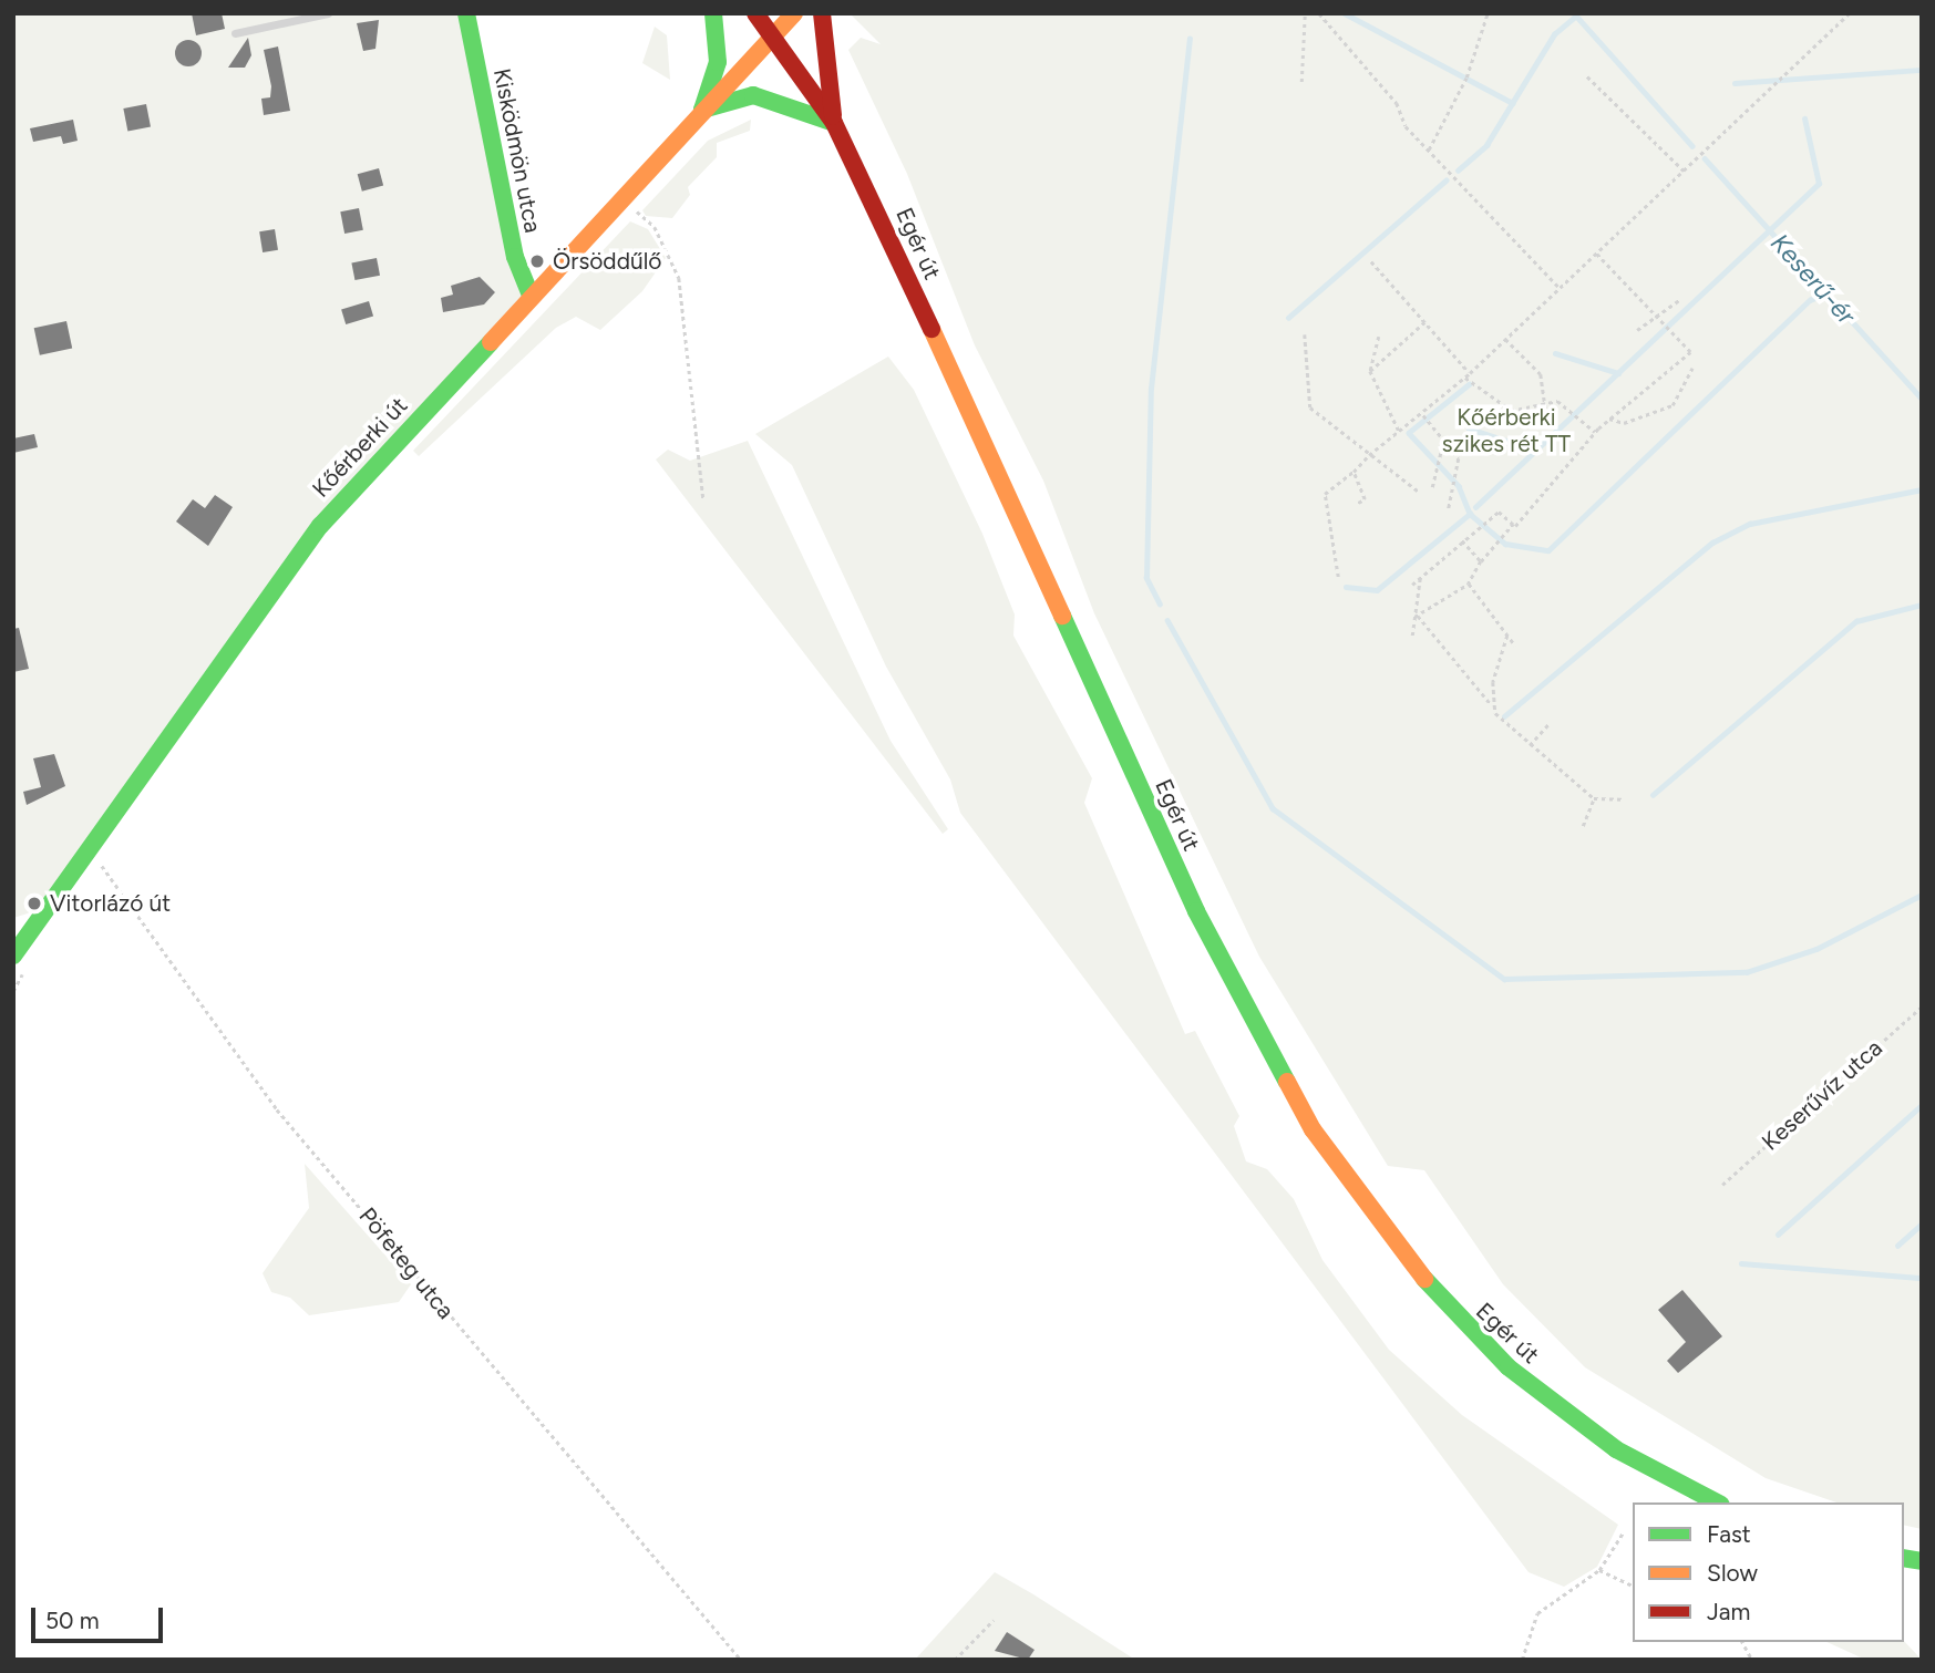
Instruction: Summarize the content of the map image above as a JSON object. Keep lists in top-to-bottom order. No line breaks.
{"streets":{"main road":["Kisködmön utca","Egér út","Kőérberki út"],"path":["Keserűvíz utca","Pöfeteg utca"]},"crossings":[["Kisködmön utca","Kőérberki út"],["Egér út","Kőérberki út"],["Kőérberki út","Pöfeteg utca"]],"water":["Keserű-ér"],"parks":["Kőérberki szikes rét TT"],"places":["Örsöddűlő","Vitorlázó út"],"legend":["Fast","Slow","Jam"],"scale_bar":"50 m"}
